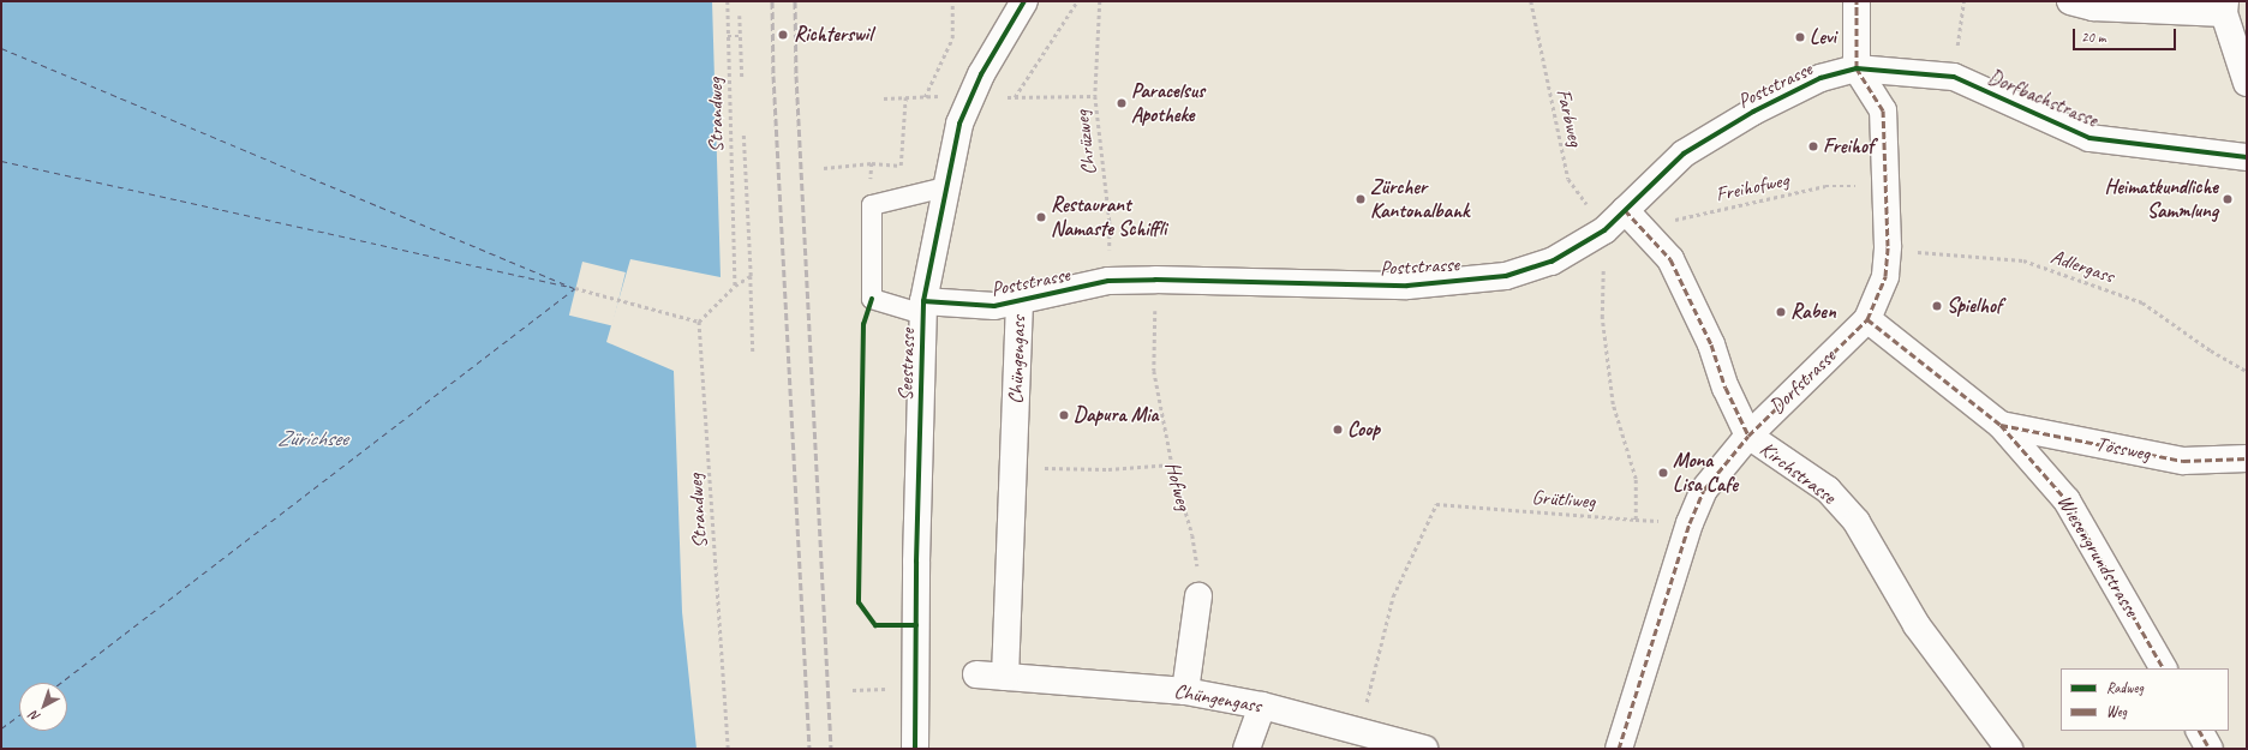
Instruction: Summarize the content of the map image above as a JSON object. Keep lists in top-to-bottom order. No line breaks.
{"streets":{"street":["Poststrasse","Dorfbachstrasse","Chüngengass","Seestrasse","Dorfstrasse","Tössweg","Kirchstrasse","Wiesengrundstrasse"],"path":["Strandweg","Farbweg","Chrüzweg","Freihofweg","Adlergass","Hofweg","Grütliweg"]},"crossings":[["Poststrasse","Dorfbachstrasse"],["Poststrasse","Farbweg"],["Poststrasse","Chrüzweg"],["Poststrasse","Chüngengass"],["Poststrasse","Seestrasse"],["Poststrasse","Dorfstrasse"],["Poststrasse","Kirchstrasse"],["Poststrasse","Hofweg"],["Poststrasse","Grütliweg"],["Dorfbachstrasse","Dorfstrasse"],["Farbweg","Grütliweg"],["Freihofweg","Dorfstrasse"],["Adlergass","Dorfstrasse"],["Chüngengass","Grütliweg"],["Dorfstrasse","Kirchstrasse"],["Dorfstrasse","Wiesengrundstrasse"],["Tössweg","Wiesengrundstrasse"]],"water":["Zürichsee"],"places":["Richterswil","Levi","Paracelsus Apotheke","Freihof","Zürcher Kantonalbank","Heimatkundliche Sammlung","Restaurant Namaste Schiffli","Spielhof","Raben","Dapura Mia","Coop","Mona Lisa Cafe"],"legend":["Radweg","Weg"],"scale_bar":"20 m","north":"bottom left"}
